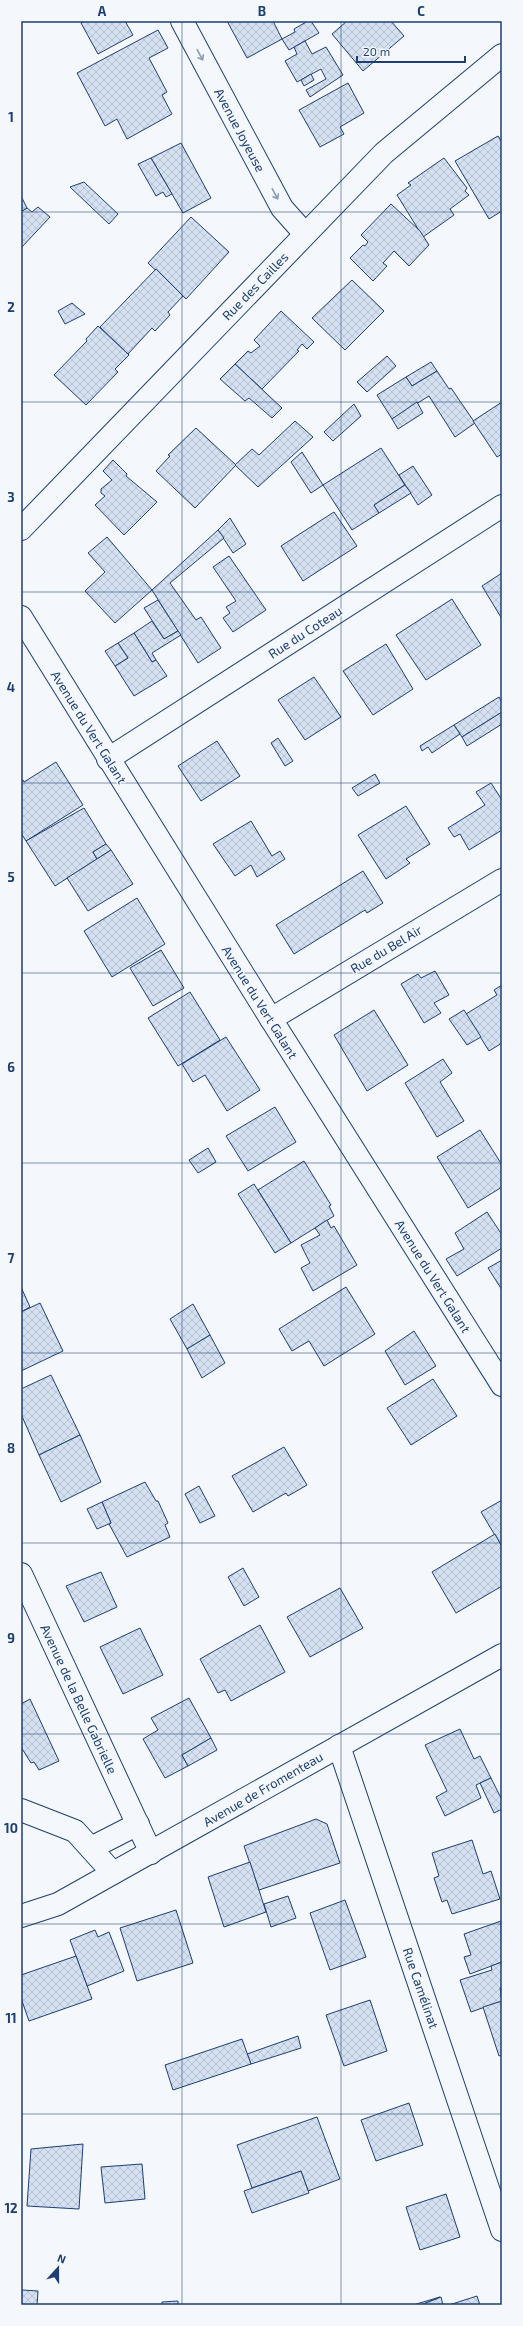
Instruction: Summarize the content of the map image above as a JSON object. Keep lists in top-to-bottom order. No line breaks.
{"streets":{"street":["Avenue Joyeuse","Rue des Cailles","Rue du Coteau","Avenue du Vert Galant","Rue du Bel Air","Avenue de la Belle Gabrielle","Avenue de Fromenteau","Rue Camélinat"]},"crossings":[["Avenue Joyeuse","Rue des Cailles"],["Rue du Coteau","Avenue du Vert Galant"],["Avenue du Vert Galant","Rue du Bel Air"],["Avenue de la Belle Gabrielle","Avenue de Fromenteau"],["Avenue de Fromenteau","Rue Camélinat"]],"one_way":["Avenue Joyeuse"],"scale_bar":"20 m","north":"top","grid":{"columns":["A","B","C"],"rows":["1","2","3","4","5","6","7","8","9","10","11","12"]}}
